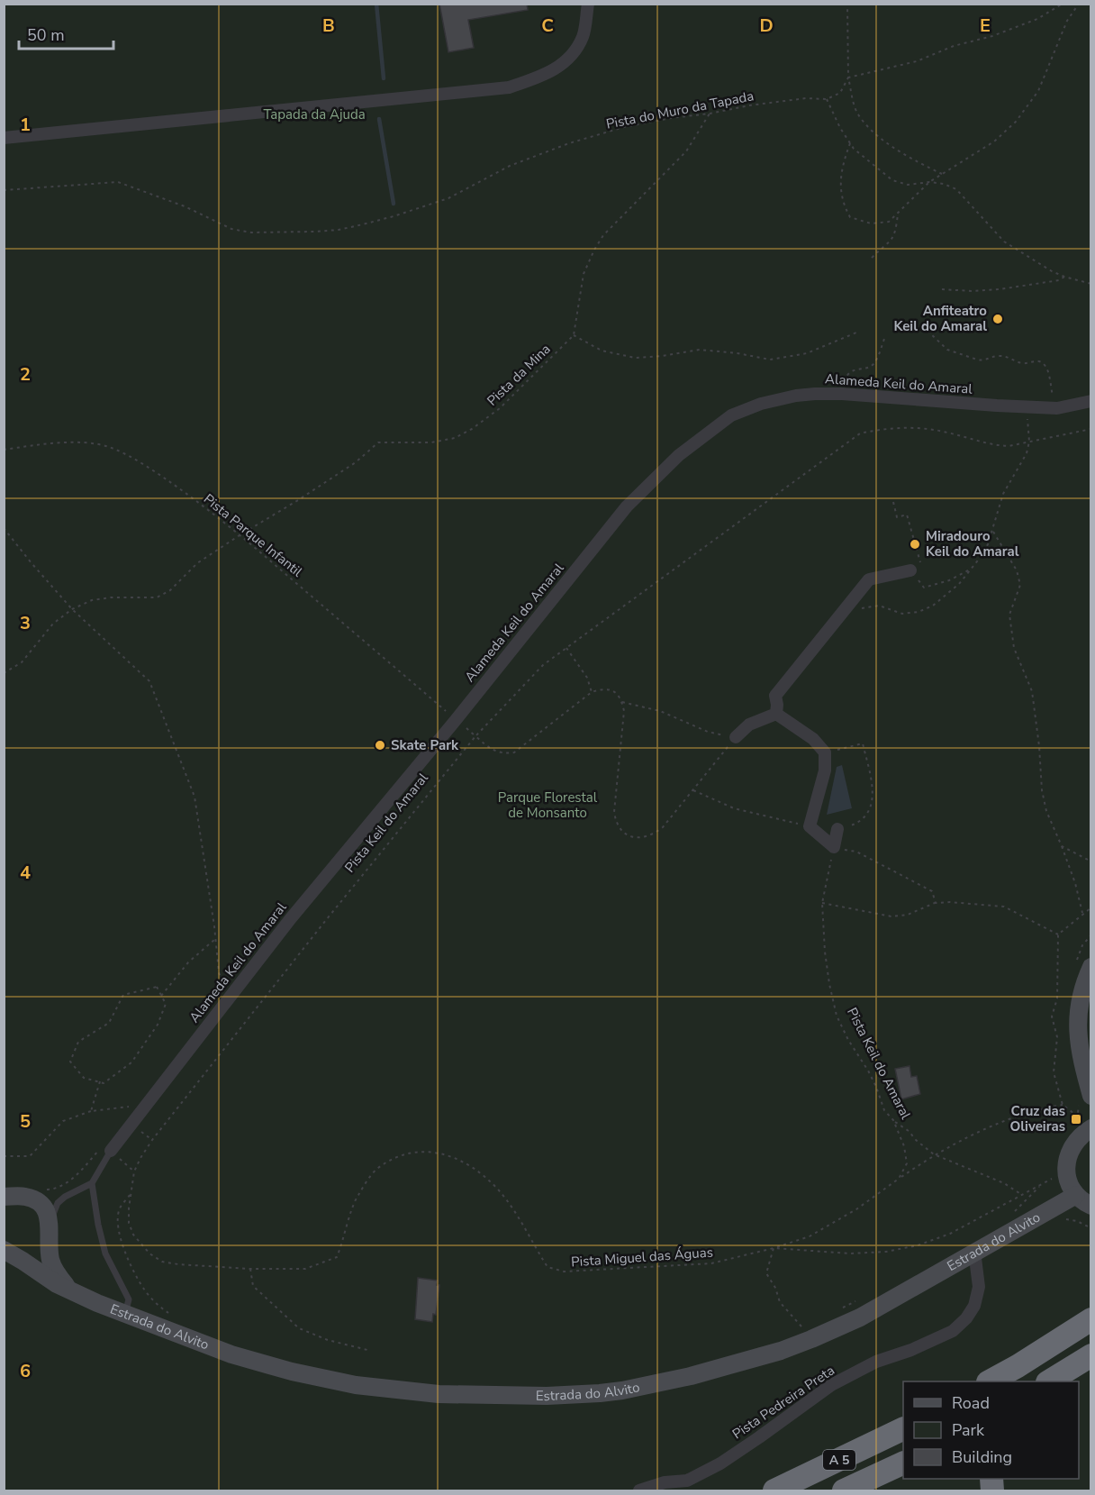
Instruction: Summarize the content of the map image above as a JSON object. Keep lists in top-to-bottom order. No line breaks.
{"streets":{"highway":["A 5"],"street":["Alameda Keil do Amaral","Estrada do Alvito","Pista Pedreira Preta"],"path":["Pista do Muro da Tapada","Pista da Mina","Pista Parque Infantil","Pista Keil do Amaral","Pista Miguel das Águas"]},"crossings":[["Pista da Mina","Pista Parque Infantil"],["Alameda Keil do Amaral","Pista Parque Infantil"],["Pista Keil do Amaral","Pista Miguel das Águas"],["Estrada do Alvito","Pista Pedreira Preta"]],"parks":["Tapada da Ajuda","Parque Florestal de Monsanto"],"places":{"other":["Anfiteatro Keil do Amaral","Miradouro Keil do Amaral","Skate Park"],"transit":["Cruz das Oliveiras"]},"legend":["Road","Park","Building"],"scale_bar":"50 m","grid":{"columns":["B","C","D","E"],"rows":["1","2","3","4","5","6"]}}
